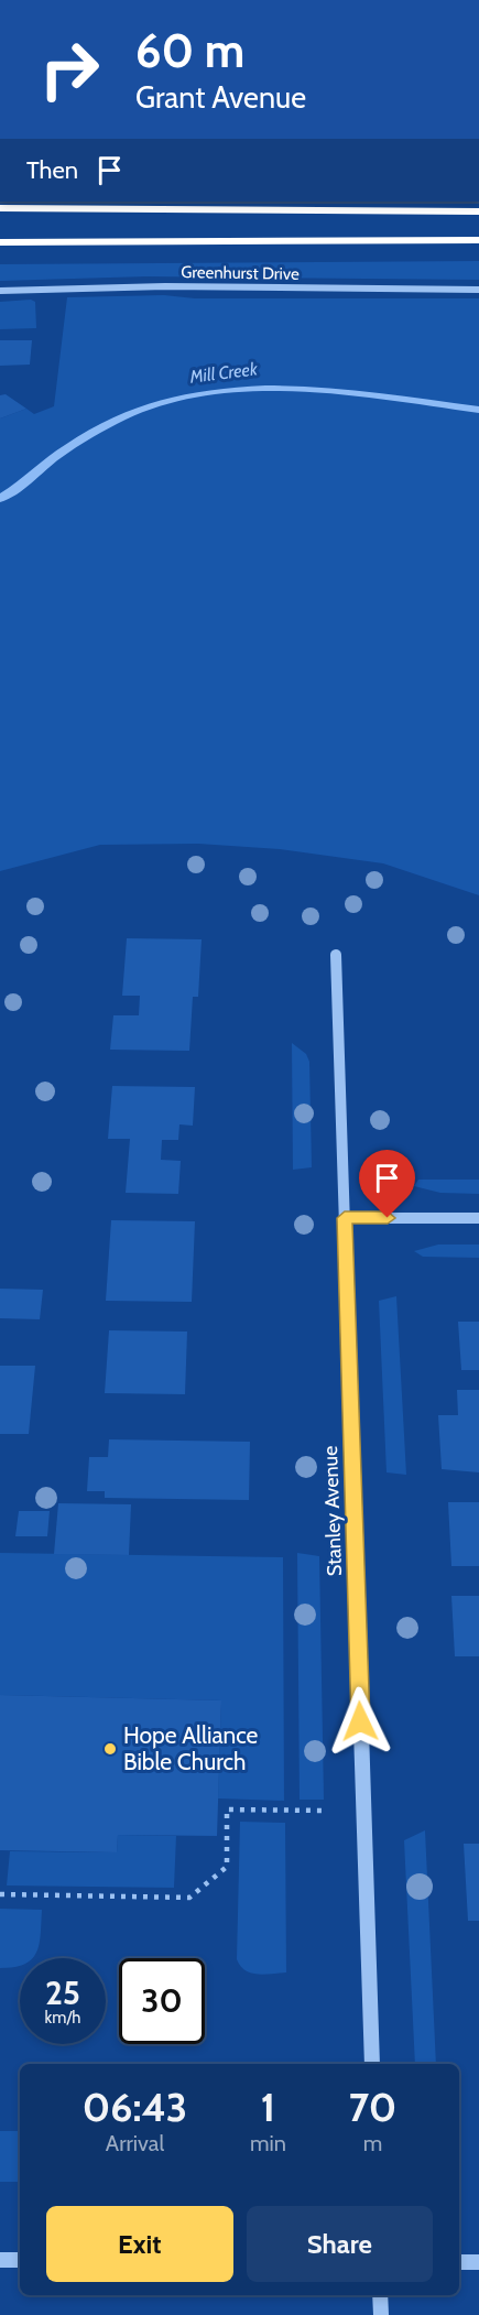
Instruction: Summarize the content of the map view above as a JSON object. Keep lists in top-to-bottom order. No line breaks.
{"streets":{"street":["Greenhurst Drive","Stanley Avenue"]},"water":["Mill Creek"],"places":["Hope Alliance Bible Church"],"page":{"turn":["60 m","Grant Avenue"],"then":"Then","speed":"25 km/h","limit":"30","eta":["06:43","Arrival","1","min","70","m"],"buttons":["Exit","Share"]}}
